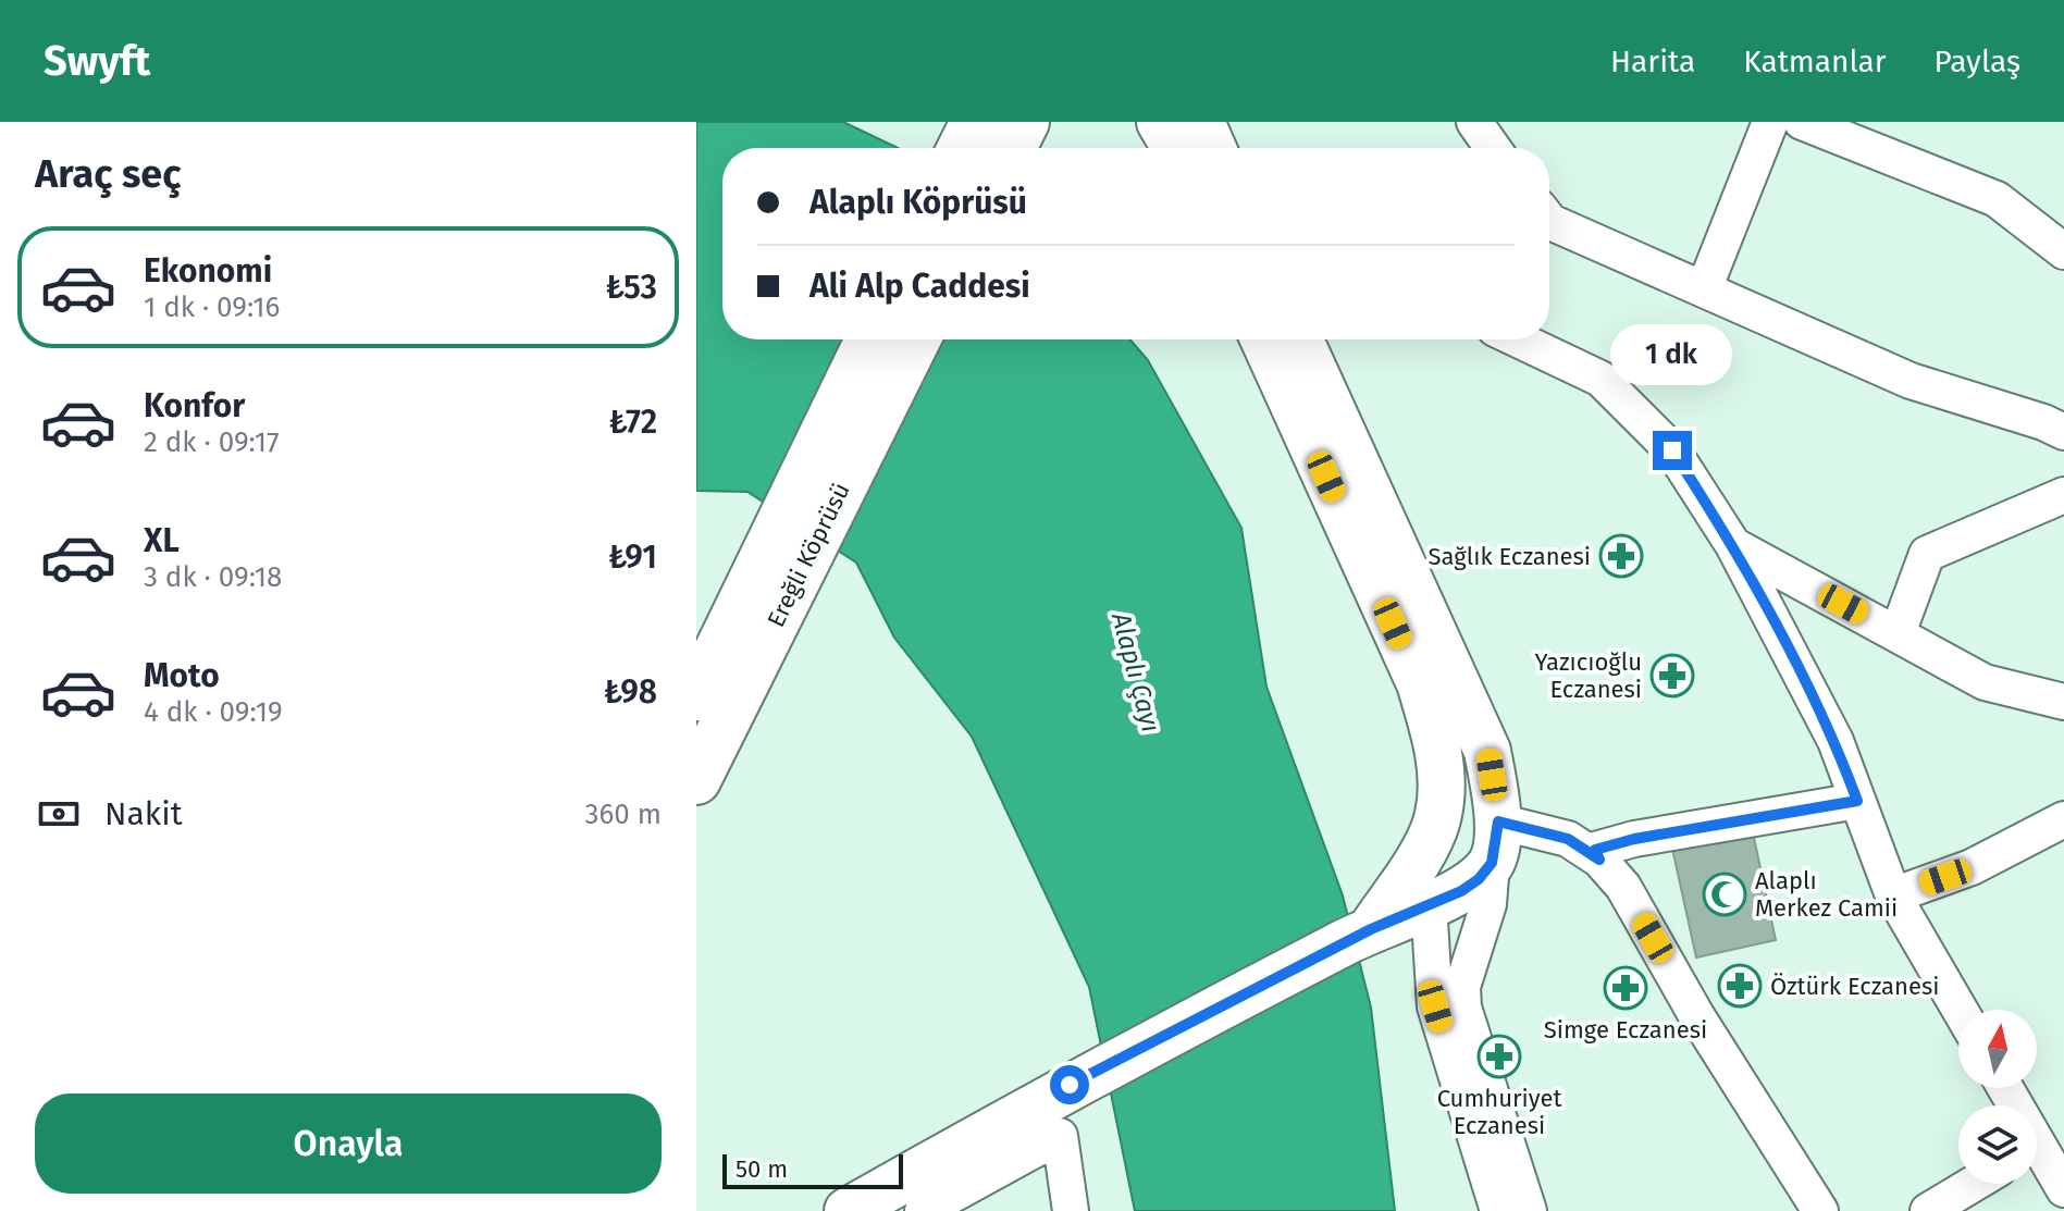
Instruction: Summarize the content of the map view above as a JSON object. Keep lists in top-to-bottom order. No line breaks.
{"streets":{"highway":["Ereğli Köprüsü"]},"water":["Alaplı Çayı"],"places":{"pharmacy":["Sağlık Eczanesi","Yazıcıoğlu Eczanesi","Öztürk Eczanesi","Simge Eczanesi","Cumhuriyet Eczanesi"],"mosque":["Alaplı Merkez Camii"]},"scale_bar":"50 m","north":"top","page":{"header":"Swyft","nav":["Harita","Katmanlar","Paylaş"],"heading":"Araç seç","banner":["Alaplı Köprüsü","Ali Alp Caddesi"],"list":[{"name":"Ekonomi","note":"1 dk · 09:16","value":"₺53"},{"name":"Konfor","note":"2 dk · 09:17","value":"₺72"},{"name":"XL","note":"3 dk · 09:18","value":"₺91"},{"name":"Moto","note":"4 dk · 09:19","value":"₺98"}],"bubble":"1 dk","pay":["Nakit","360 m"],"buttons":"Onayla","scale":"50 m"}}
